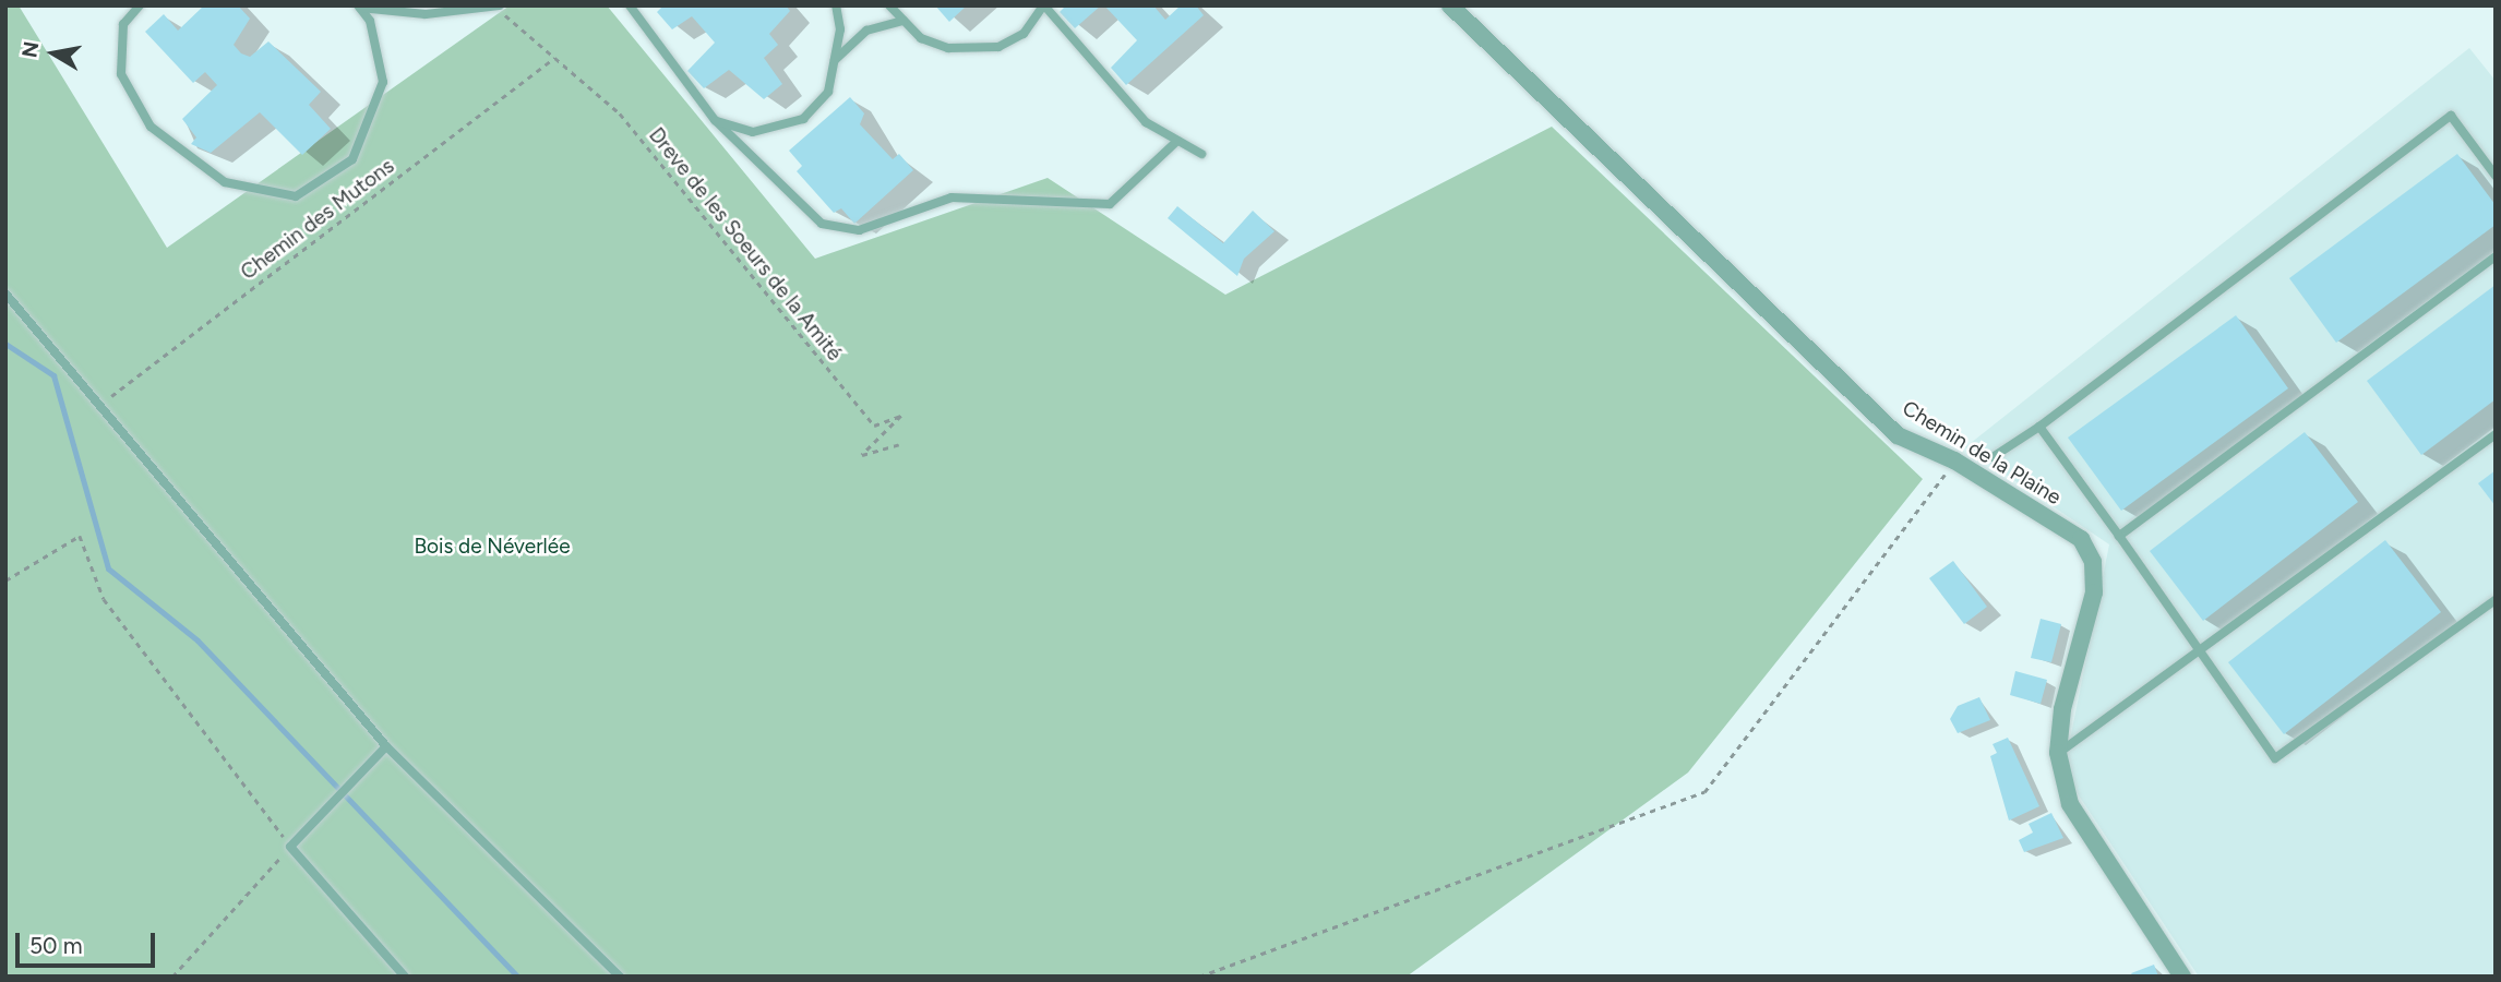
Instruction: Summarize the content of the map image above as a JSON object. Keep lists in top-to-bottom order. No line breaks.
{"streets":{"street":["Chemin de la Plaine"],"path":["Chemin des Mutons","Dreve de les Soeurs de la Amité"]},"crossings":[["Chemin des Mutons","Dreve de les Soeurs de la Amité"]],"parks":["Bois de Néverlée"],"scale_bar":"50 m","north":"left"}
